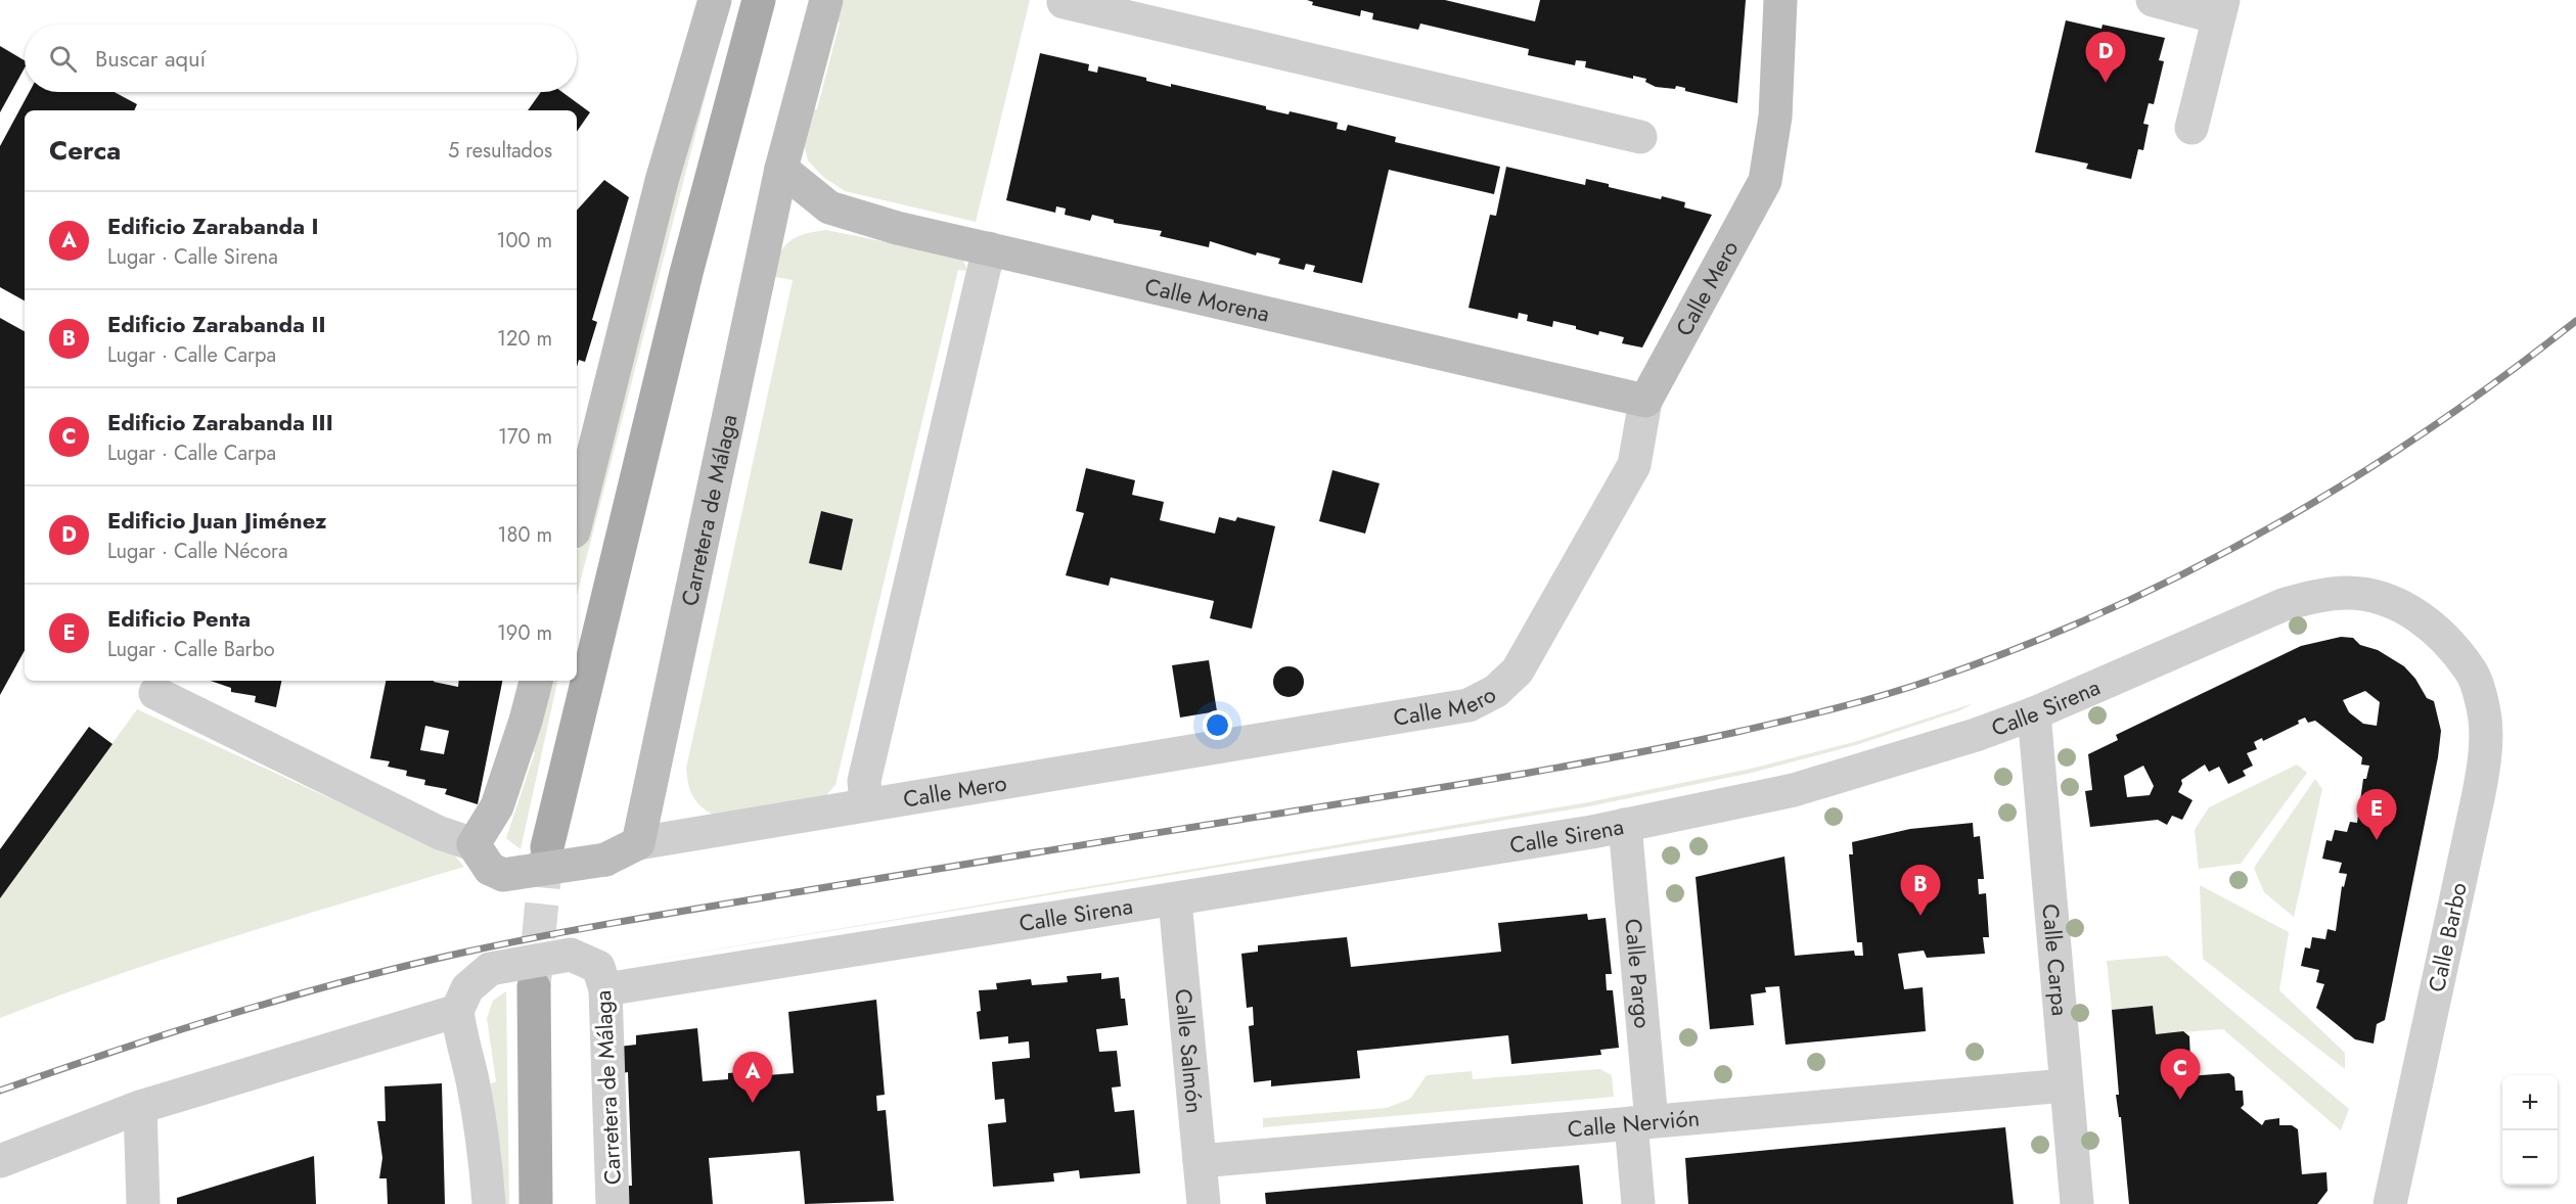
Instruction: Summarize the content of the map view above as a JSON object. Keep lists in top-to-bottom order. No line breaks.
{"streets":{"street":["Calle Mero","Calle Morena","Carretera de Málaga","Calle Sirena","Calle Barbo","Calle Carpa","Calle Pargo","Calle Salmón","Calle Nervión"]},"crossings":[["Calle Mero","Calle Morena"],["Calle Mero","Carretera de Málaga"],["Calle Morena","Carretera de Málaga"],["Carretera de Málaga","Calle Sirena"],["Calle Sirena","Calle Barbo"],["Calle Sirena","Calle Carpa"],["Calle Sirena","Calle Pargo"],["Calle Sirena","Calle Salmón"],["Calle Carpa","Calle Nervión"],["Calle Pargo","Calle Nervión"],["Calle Salmón","Calle Nervión"]],"page":{"search":"Buscar aquí","pins":["D","E","B","C","A"],"heading":["Cerca","5 resultados"],"list":[{"mark":"A","name":"Edificio Zarabanda I","note":"Lugar · Calle Sirena","value":"100 m"},{"mark":"B","name":"Edificio Zarabanda II","note":"Lugar · Calle Carpa","value":"120 m"},{"mark":"C","name":"Edificio Zarabanda III","note":"Lugar · Calle Carpa","value":"170 m"},{"mark":"D","name":"Edificio Juan Jiménez","note":"Lugar · Calle Nécora","value":"180 m"},{"mark":"E","name":"Edificio Penta","note":"Lugar · Calle Barbo","value":"190 m"}],"map_buttons":["+","−"]}}
